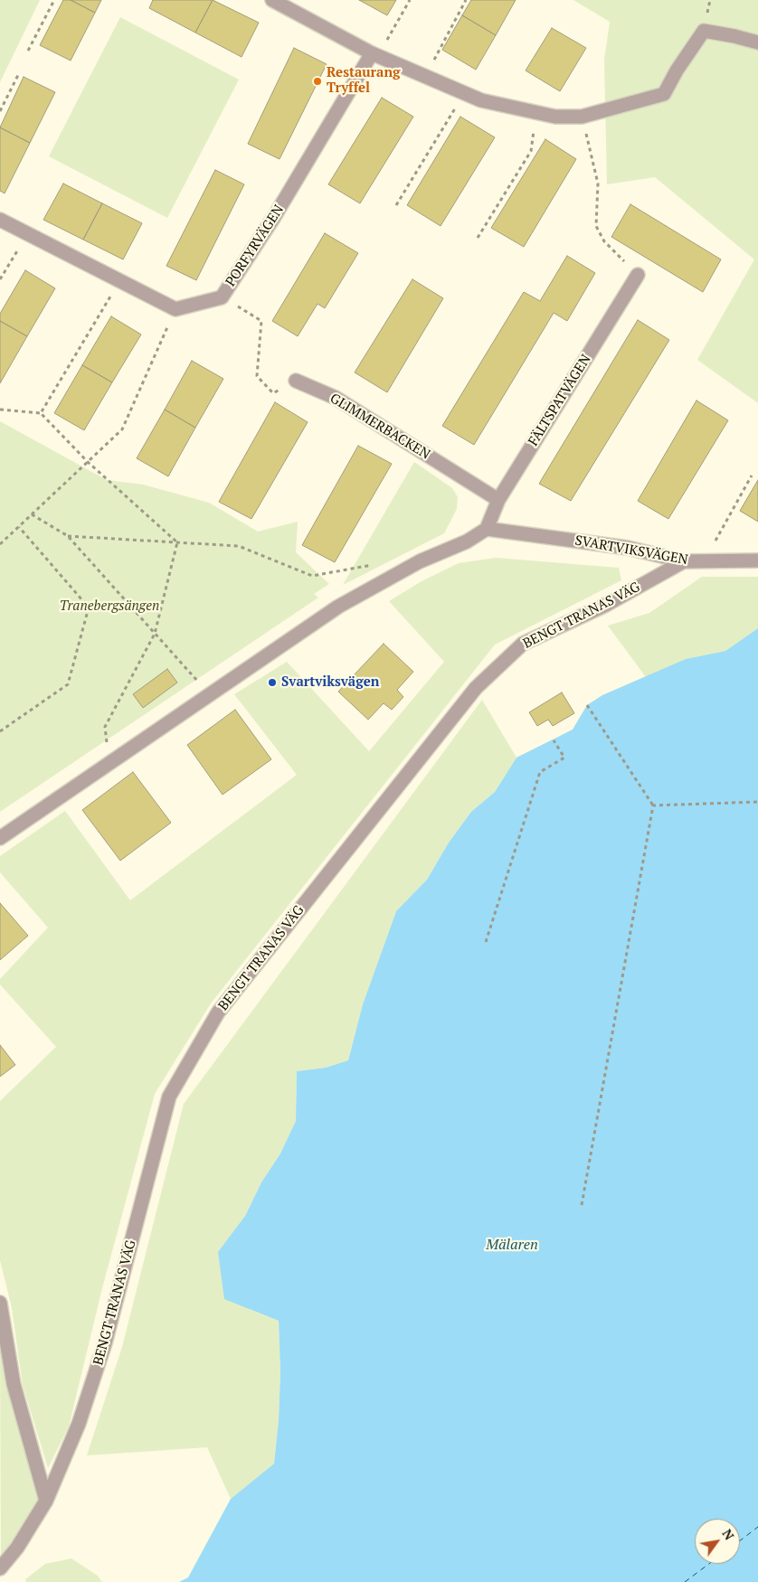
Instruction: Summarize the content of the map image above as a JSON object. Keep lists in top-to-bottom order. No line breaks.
{"streets":{"street":["PORFYRVÄGEN","FÄLTSPATVÄGEN","GLIMMERBACKEN","SVARTVIKSVÄGEN","BENGT TRANAS VÄG"]},"crossings":[["FÄLTSPATVÄGEN","GLIMMERBACKEN"],["FÄLTSPATVÄGEN","SVARTVIKSVÄGEN"],["SVARTVIKSVÄGEN","BENGT TRANAS VÄG"]],"water":["Mälaren"],"parks":["Tranebergsängen"],"places":["Restaurang Tryffel","Svartviksvägen"],"north":"top right"}
